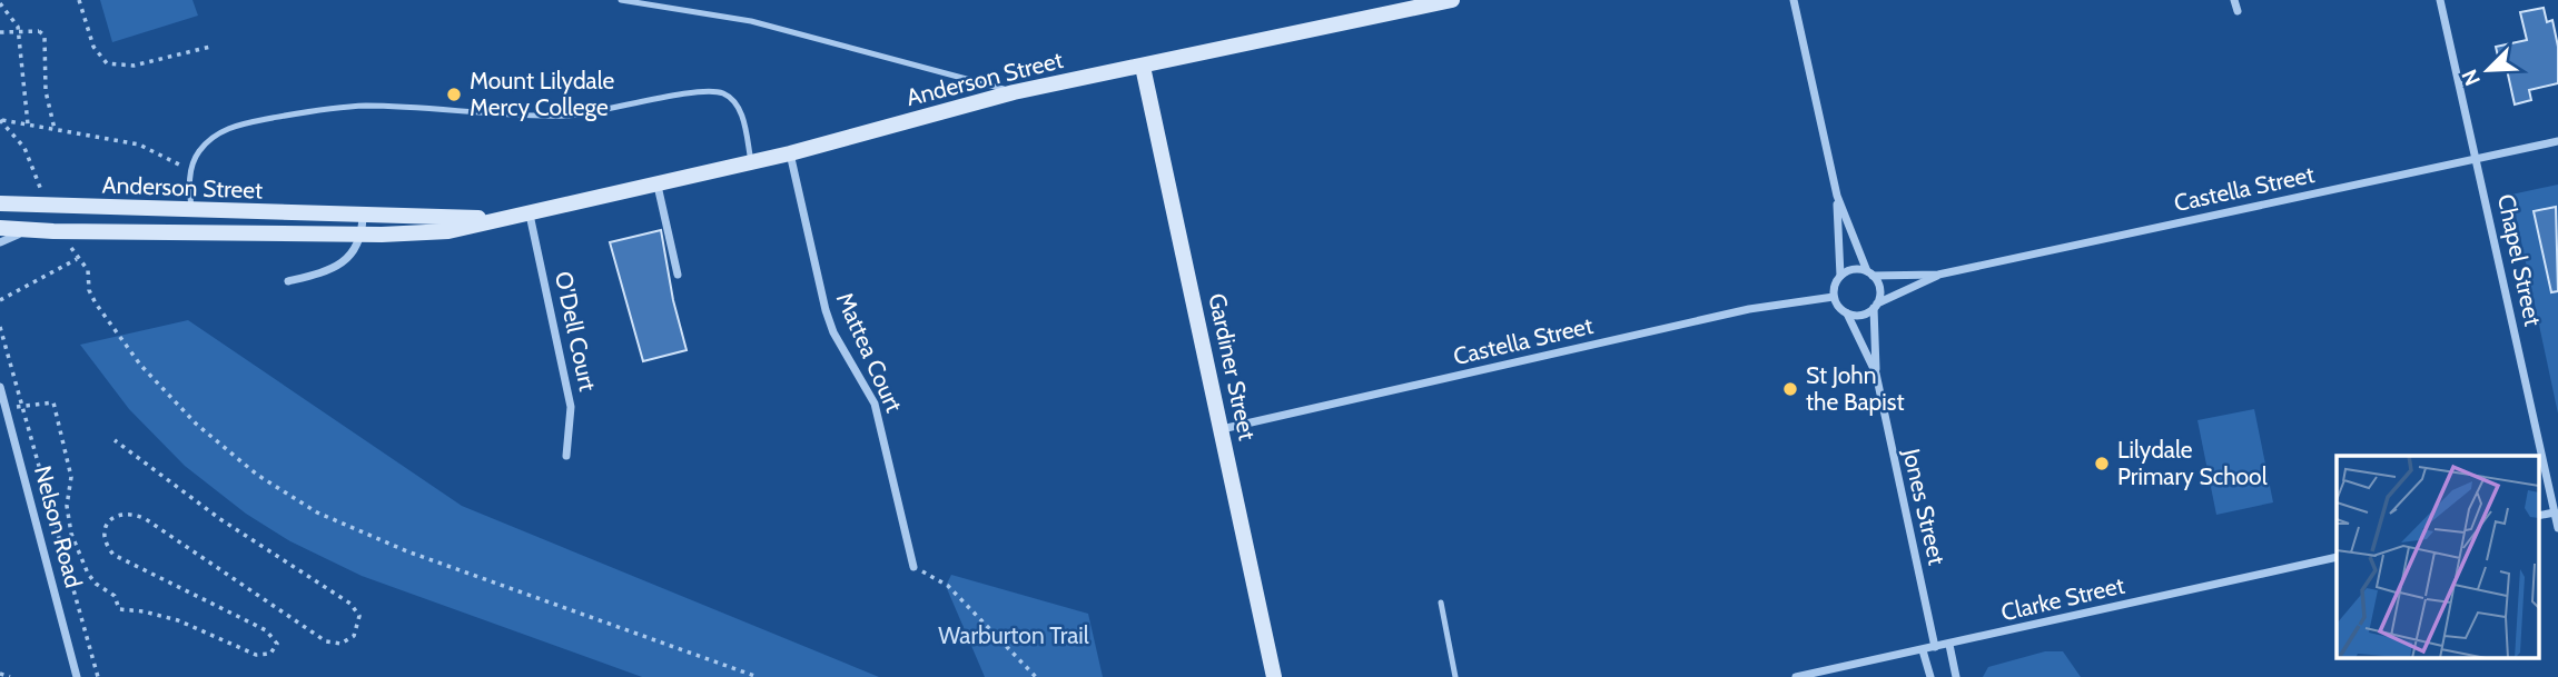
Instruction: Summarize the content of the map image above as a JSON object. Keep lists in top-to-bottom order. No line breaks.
{"streets":{"main road":["Anderson Street","Gardiner Street"],"street":["Castella Street","Chapel Street","O'Dell Court","Mattea Court","Jones Street","Nelson Road","Clarke Street"]},"crossings":[["Anderson Street","O'Dell Court"],["Anderson Street","Mattea Court"],["Anderson Street","Gardiner Street"],["Castella Street","Chapel Street"],["Castella Street","Gardiner Street"],["Castella Street","Jones Street"],["Jones Street","Clarke Street"]],"parks":["Warburton Trail"],"places":["Mount Lilydale Mercy College","St John the Bapist","Lilydale Primary School"],"north":"bottom left"}
